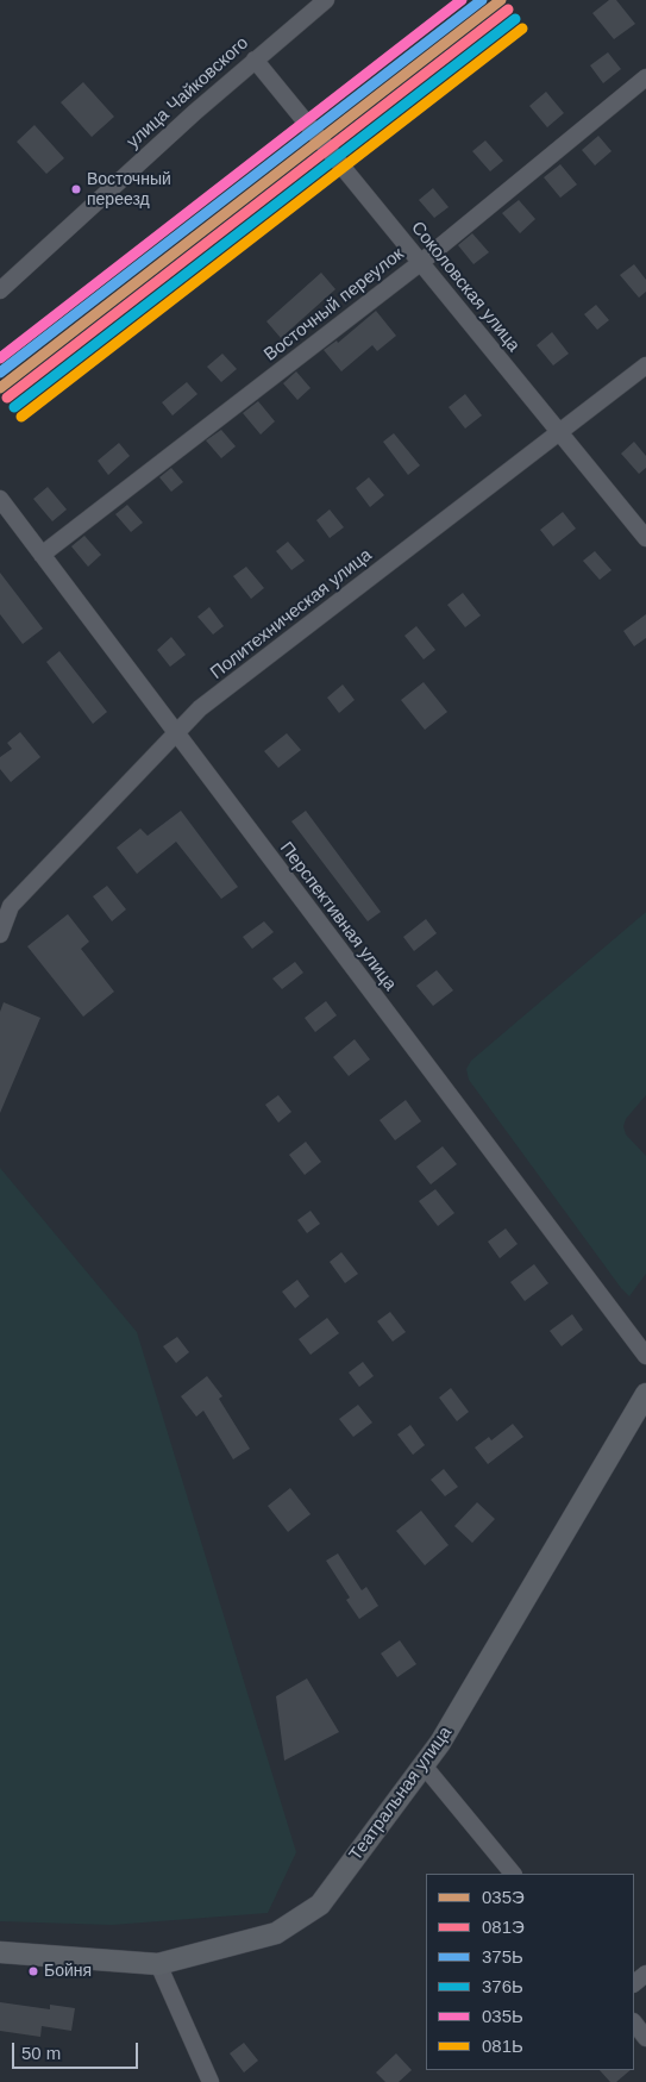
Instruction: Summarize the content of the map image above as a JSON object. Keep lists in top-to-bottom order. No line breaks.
{"streets":{"main road":["Театральная улица"],"street":["улица Чайковского","Соколовская улица","Восточный переулок","Политехническая улица","Перспективная улица"]},"crossings":[["улица Чайковского","Соколовская улица"],["Соколовская улица","Восточный переулок"],["Соколовская улица","Политехническая улица"],["Восточный переулок","Перспективная улица"],["Политехническая улица","Перспективная улица"]],"places":["Восточный переезд","Бойня"],"lines":["transit line 035Э","transit line 375Ь","transit line 035Ь","transit line 081Э","transit line 376Ь","transit line 081Ь"],"legend":["035Э","081Э","375Ь","376Ь","035Ь","081Ь"],"scale_bar":"50 m"}
